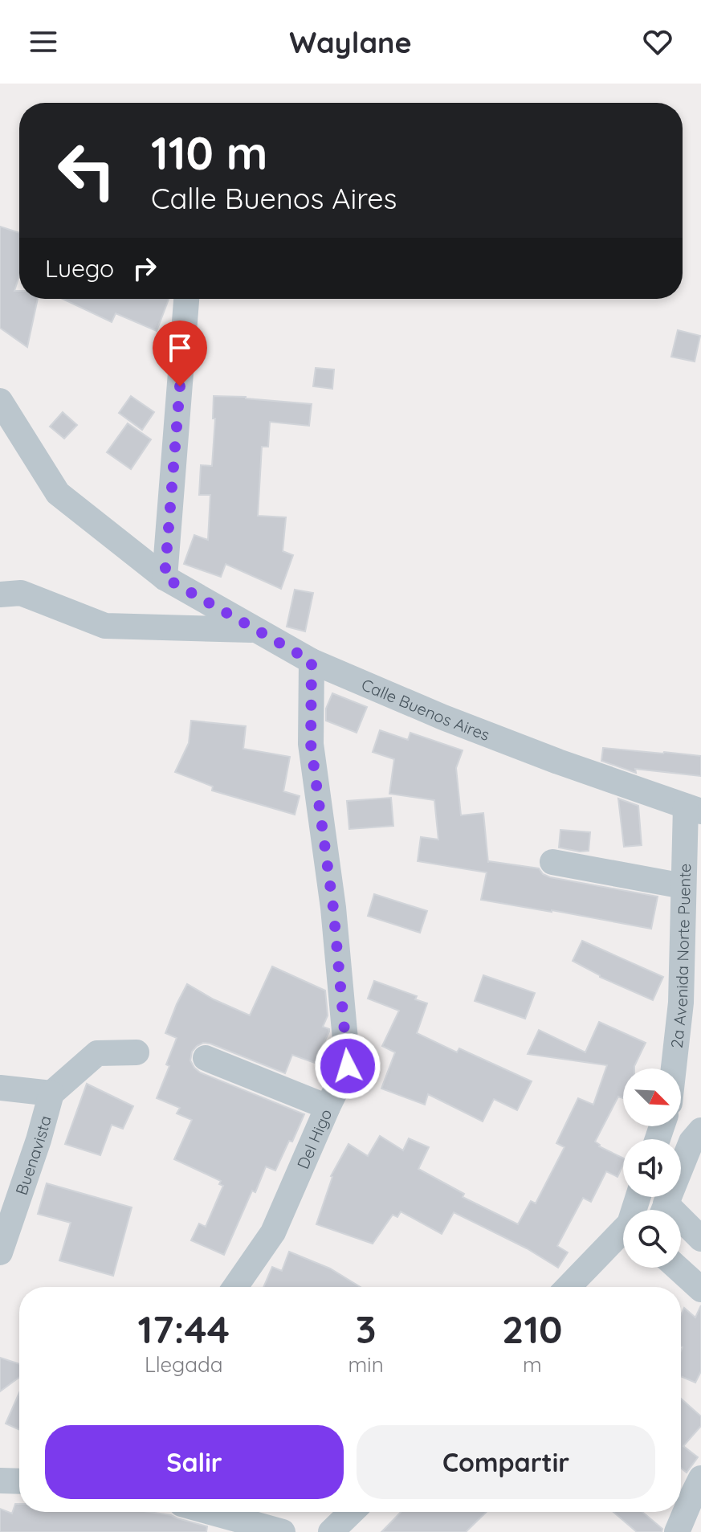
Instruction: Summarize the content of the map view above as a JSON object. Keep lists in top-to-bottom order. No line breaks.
{"streets":{"street":["Calle Buenos Aires","2a Avenida Norte Puente","Del Higo","Buenavista"]},"crossings":[["Calle Buenos Aires","2a Avenida Norte Puente"],["Calle Buenos Aires","Del Higo"]],"north":"bottom right","page":{"header":"Waylane","turn":["110 m","Calle Buenos Aires"],"then":"Luego","eta":["17:44","Llegada","3","min","210","m"],"buttons":["Salir","Compartir"]}}
